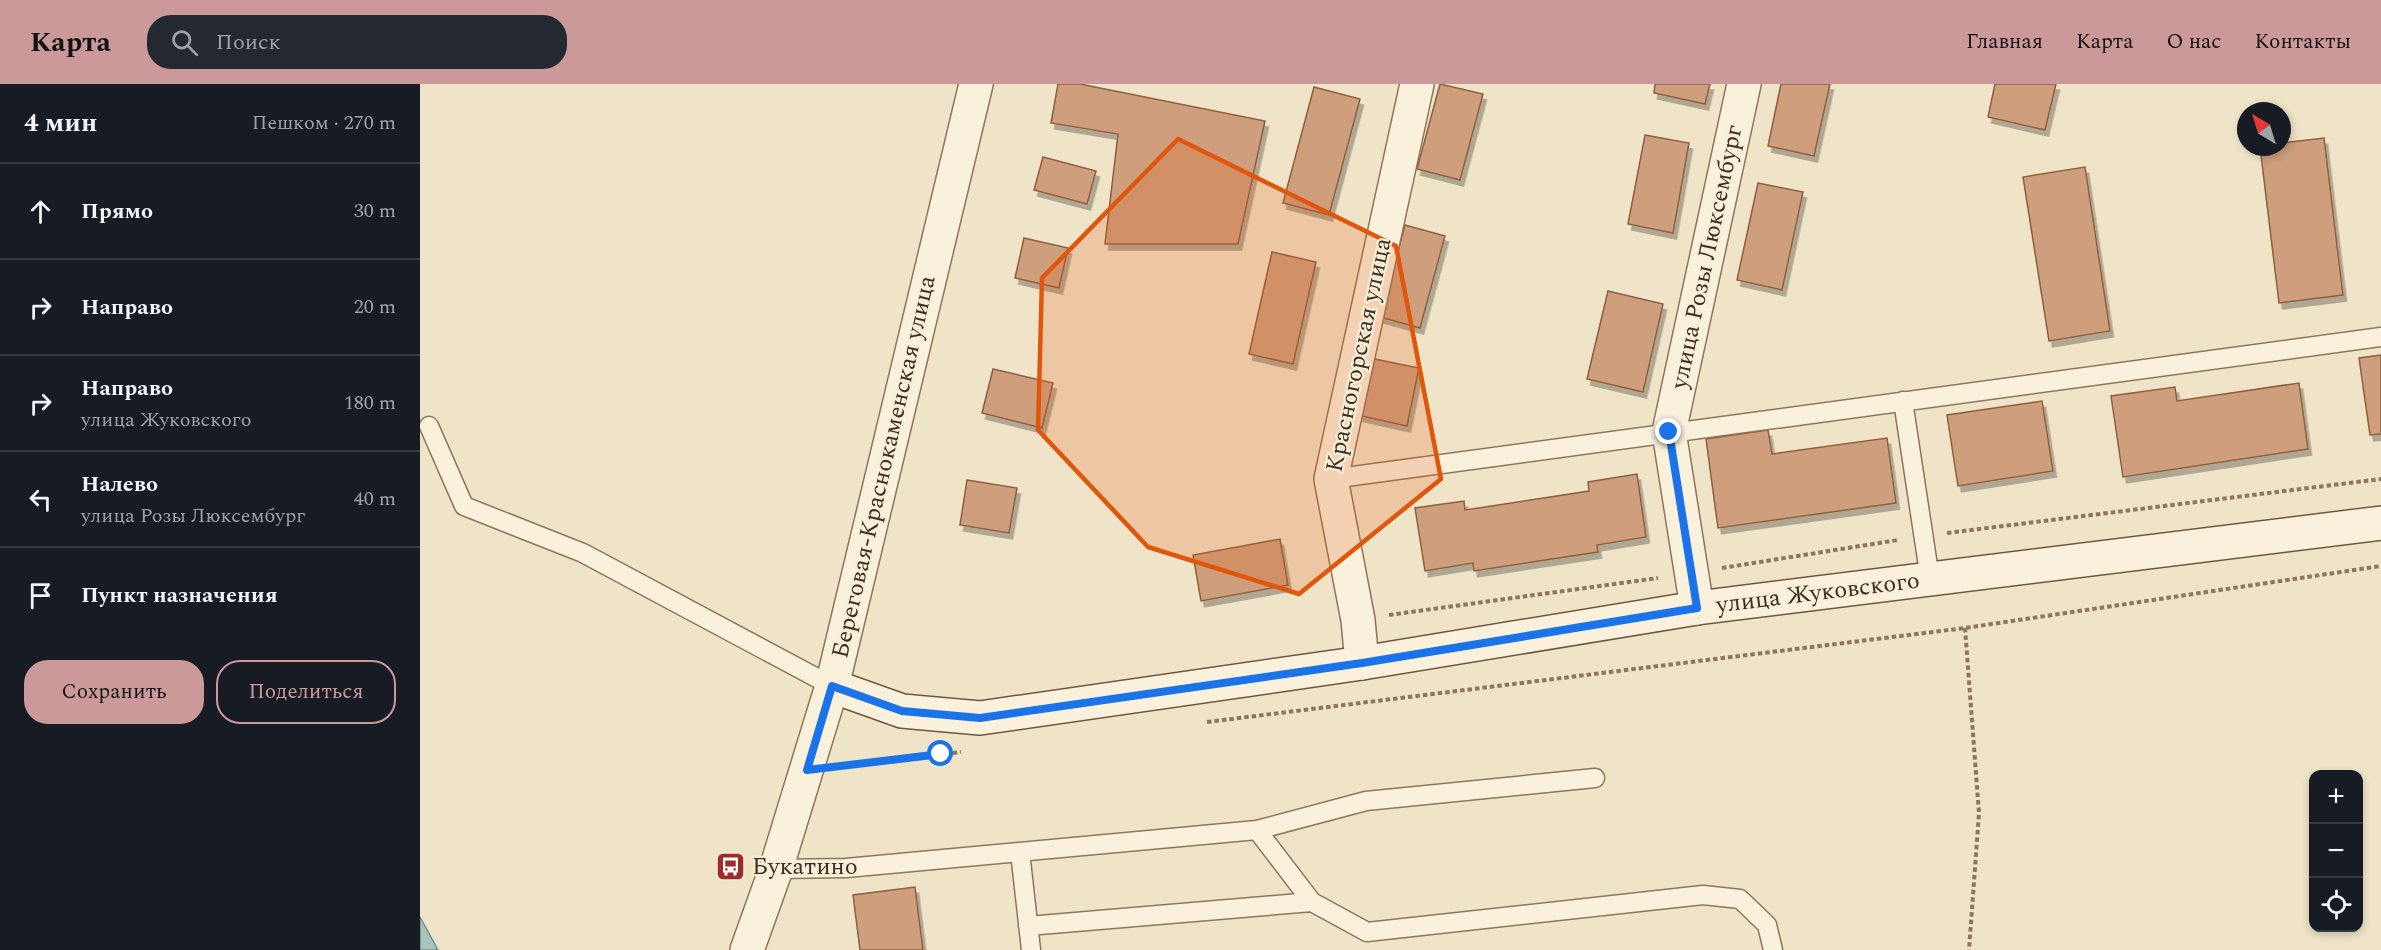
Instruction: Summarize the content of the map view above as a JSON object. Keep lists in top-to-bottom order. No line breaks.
{"streets":{"street":["улица Розы Люксембург","Красногорская улица","Береговая-Краснокаменская улица","улица Жуковского"]},"crossings":[["улица Розы Люксембург","улица Жуковского"],["Красногорская улица","улица Жуковского"],["Береговая-Краснокаменская улица","улица Жуковского"]],"places":{"bus stop":["Букатино"]},"north":"top left","page":{"header":"Карта","search":"Поиск","nav":["Главная","Карта","О нас","Контакты"],"heading":["4 мин","Пешком · 270 m"],"list":[["Прямо","30 m"],["Направо","20 m"],["Направо","улица Жуковского","180 m"],["Налево","улица Розы Люксембург","40 m"],"Пункт назначения"],"buttons":["Сохранить","Поделиться"],"map_buttons":["+","−"]}}
